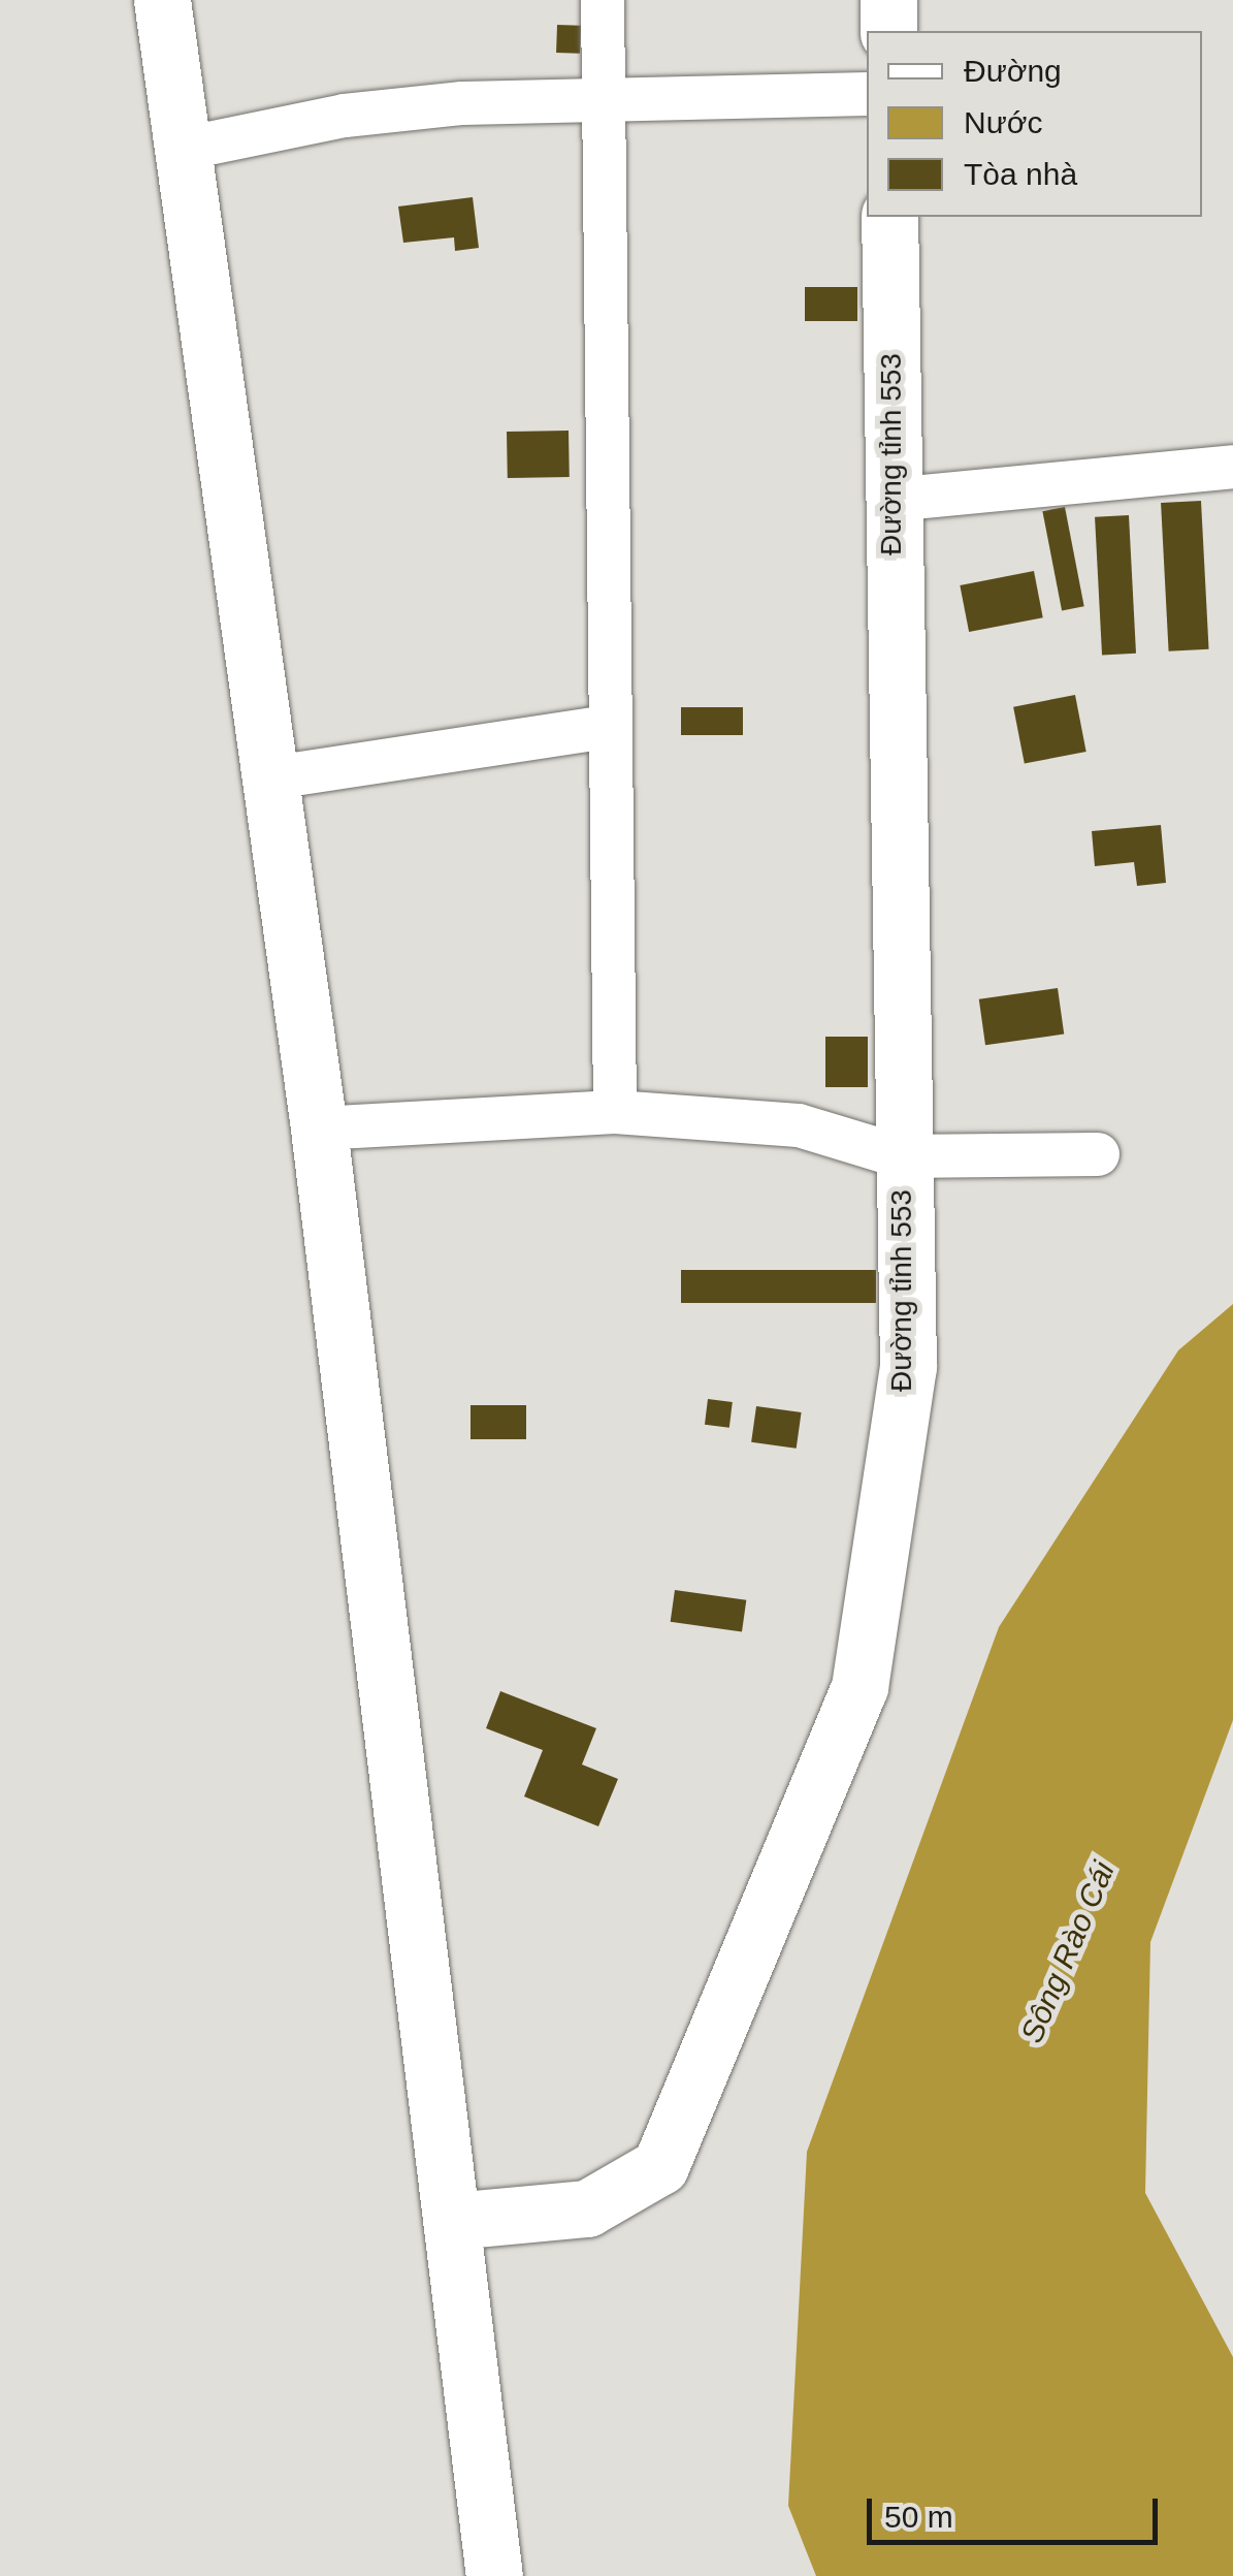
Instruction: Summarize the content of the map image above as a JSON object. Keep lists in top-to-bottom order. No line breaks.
{"streets":{"main road":["Đường tỉnh 553"]},"water":["Sông Rào Cái"],"legend":["Đường","Nước","Tòa nhà"],"scale_bar":"50 m"}
